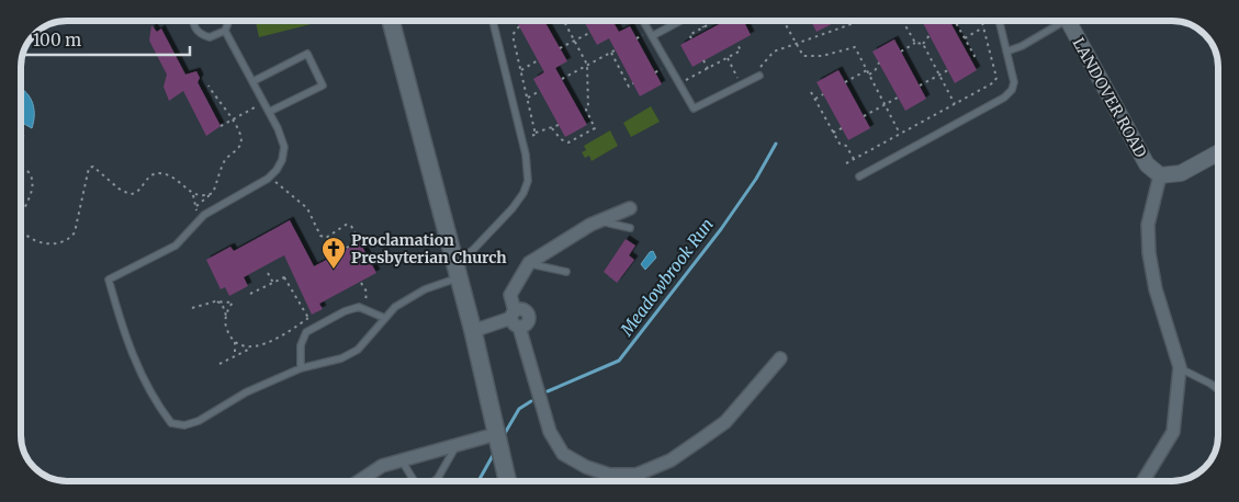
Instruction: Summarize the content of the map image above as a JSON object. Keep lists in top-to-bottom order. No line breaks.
{"streets":{"street":["LANDOVER ROAD"]},"water":["Meadowbrook Run"],"places":{"church":["Proclamation Presbyterian Church"]},"scale_bar":"100 m"}
